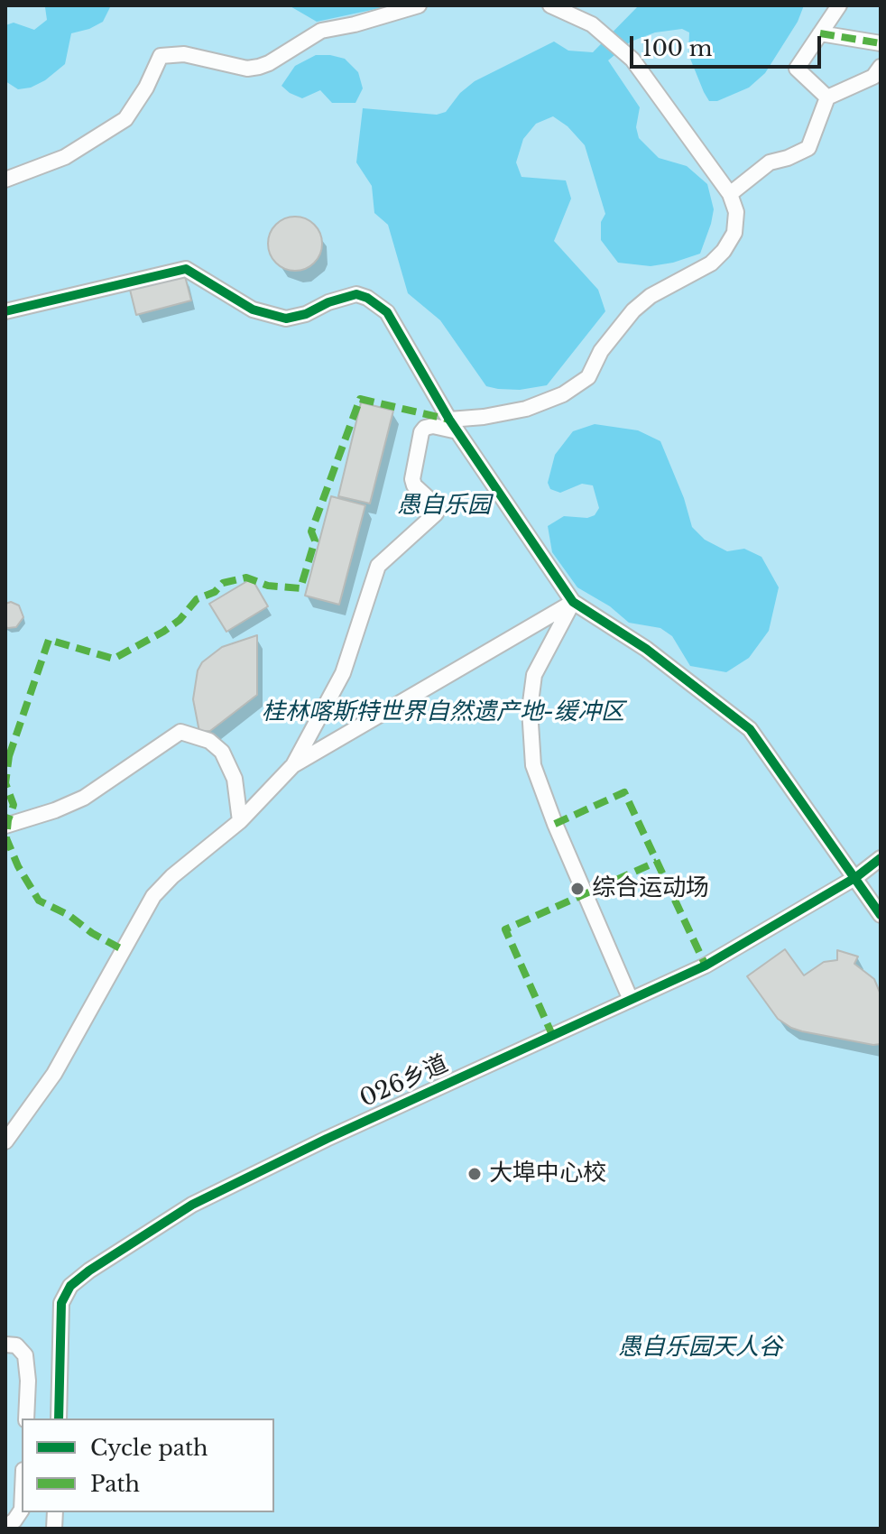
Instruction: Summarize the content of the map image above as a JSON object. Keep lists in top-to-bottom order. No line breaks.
{"streets":{"street":["026乡道"]},"parks":["愚自乐园","桂林喀斯特世界自然遗产地-缓冲区","愚自乐园天人谷"],"places":["综合运动场","大埠中心校"],"legend":["Cycle path","Path"],"scale_bar":"100 m"}
